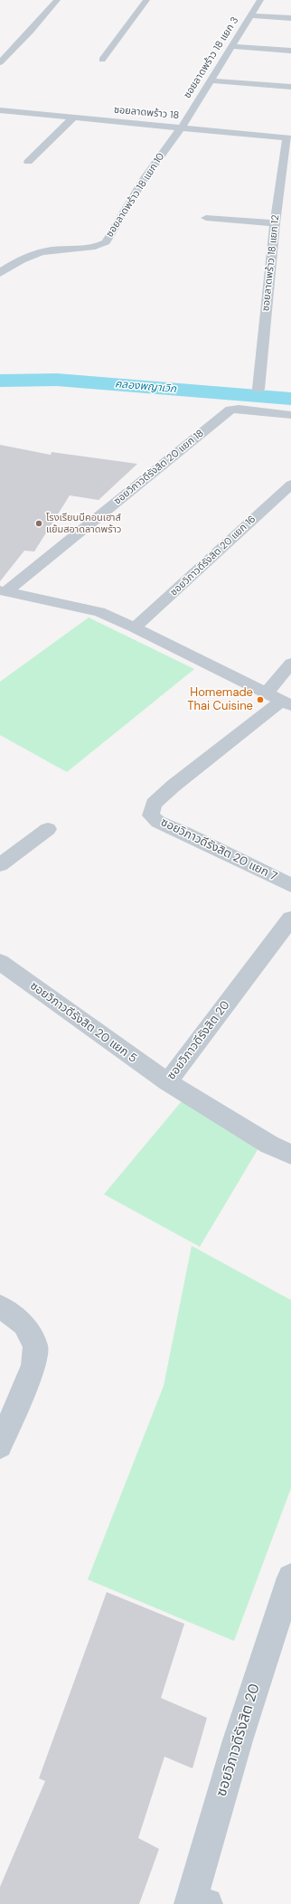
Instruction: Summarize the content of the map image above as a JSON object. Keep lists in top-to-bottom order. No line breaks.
{"streets":{"street":["ซอยลาดพร้าว 18 แยก 3","ซอยลาดพร้าว 18","ซอยลาดพร้าว 18 แยก 10","ซอยลาดพร้าว 18 แยก 12","ซอยวิภาวดีรังสิต 20 แยก 18","ซอยวิภาวดีรังสิต 20 แยก 16","ซอยวิภาวดีรังสิต 20 แยก 7","ซอยวิภาวดีรังสิต 20 แยก 5","ซอยวิภาวดีรังสิต 20"]},"crossings":[["ซอยลาดพร้าว 18 แยก 3","ซอยลาดพร้าว 18"],["ซอยลาดพร้าว 18 แยก 3","ซอยลาดพร้าว 18 แยก 10"],["ซอยลาดพร้าว 18","ซอยลาดพร้าว 18 แยก 10"],["ซอยลาดพร้าว 18","ซอยลาดพร้าว 18 แยก 12"],["ซอยวิภาวดีรังสิต 20 แยก 5","ซอยวิภาวดีรังสิต 20"]],"water":["คลองพญาเวิก"],"places":["โรงเรียนบีคอนเฮาส์ แย้มสอาดลาดพร้าว","Homemade Thai Cuisine"]}
